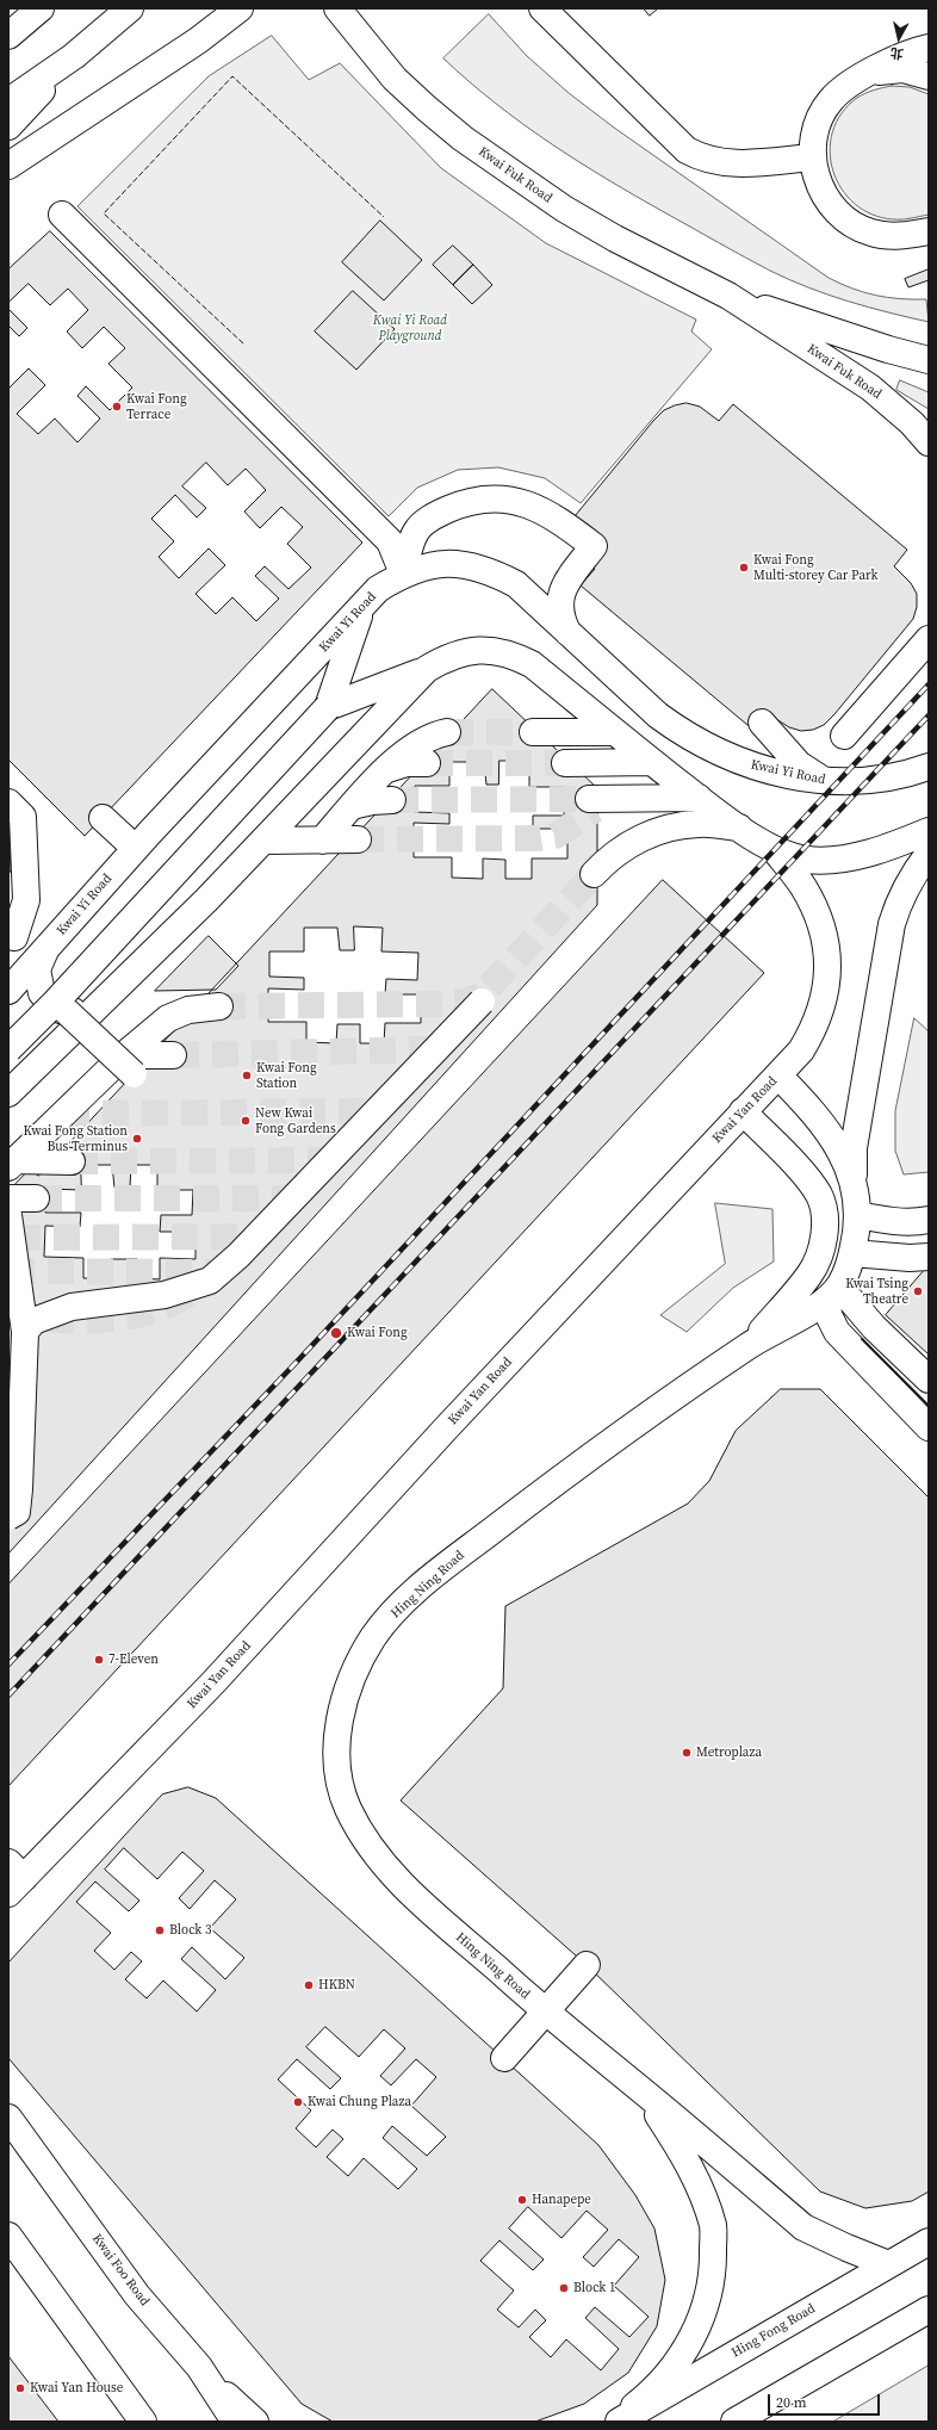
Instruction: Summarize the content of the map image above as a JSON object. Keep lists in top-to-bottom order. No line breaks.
{"streets":{"main road":["Kwai Fuk Road","Kwai Yi Road","Kwai Yan Road","Hing Ning Road","Kwai Foo Road","Hing Fong Road"]},"crossings":[["Kwai Yan Road","Hing Ning Road"],["Hing Ning Road","Hing Fong Road"]],"parks":["Kwai Yi Road Playground"],"places":["Kwai Fong Terrace","Kwai Fong Multi-storey Car Park","Kwai Fong Station","New Kwai Fong Gardens","Kwai Fong Station Bus Terminus","Kwai Tsing Theatre","Kwai Fong","7-Eleven","Metroplaza","Block 3","HKBN","Kwai Chung Plaza","Hanapepe","Block 1","Kwai Yan House"],"scale_bar":"20 m","north":"bottom"}
